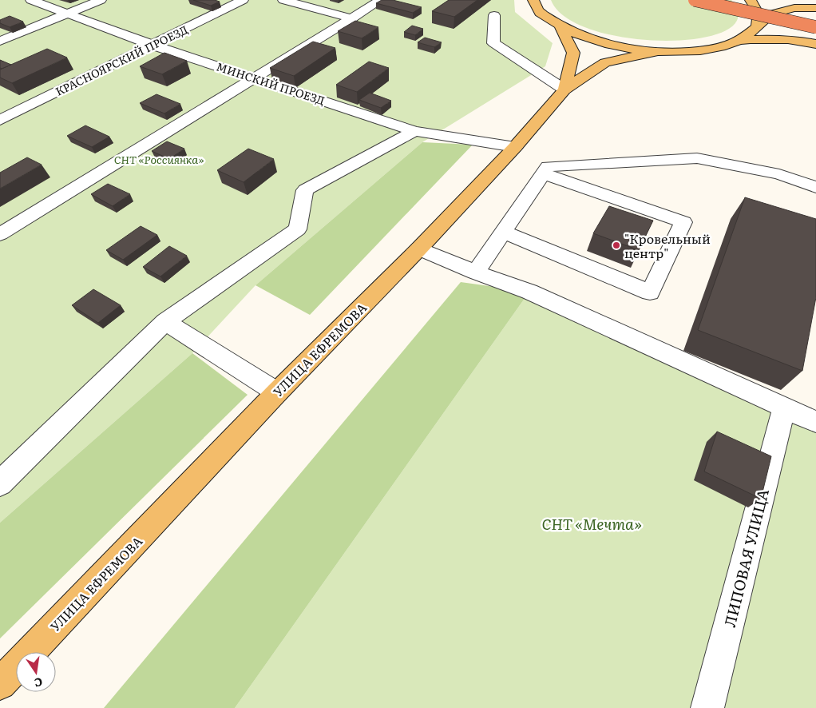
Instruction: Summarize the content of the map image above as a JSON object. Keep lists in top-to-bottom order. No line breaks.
{"streets":{"main road":["УЛИЦА ЕФРЕМОВА"],"street":["КРАСНОЯРСКИЙ ПРОЕЗД","МИНСКИЙ ПРОЕЗД","ЛИПОВАЯ УЛИЦА"]},"crossings":[["КРАСНОЯРСКИЙ ПРОЕЗД","МИНСКИЙ ПРОЕЗД"],["МИНСКИЙ ПРОЕЗД","УЛИЦА ЕФРЕМОВА"]],"parks":["СНТ «Россиянка»","СНТ «Мечта»"],"places":["\"Кровельный центр\""],"north":"bottom"}
